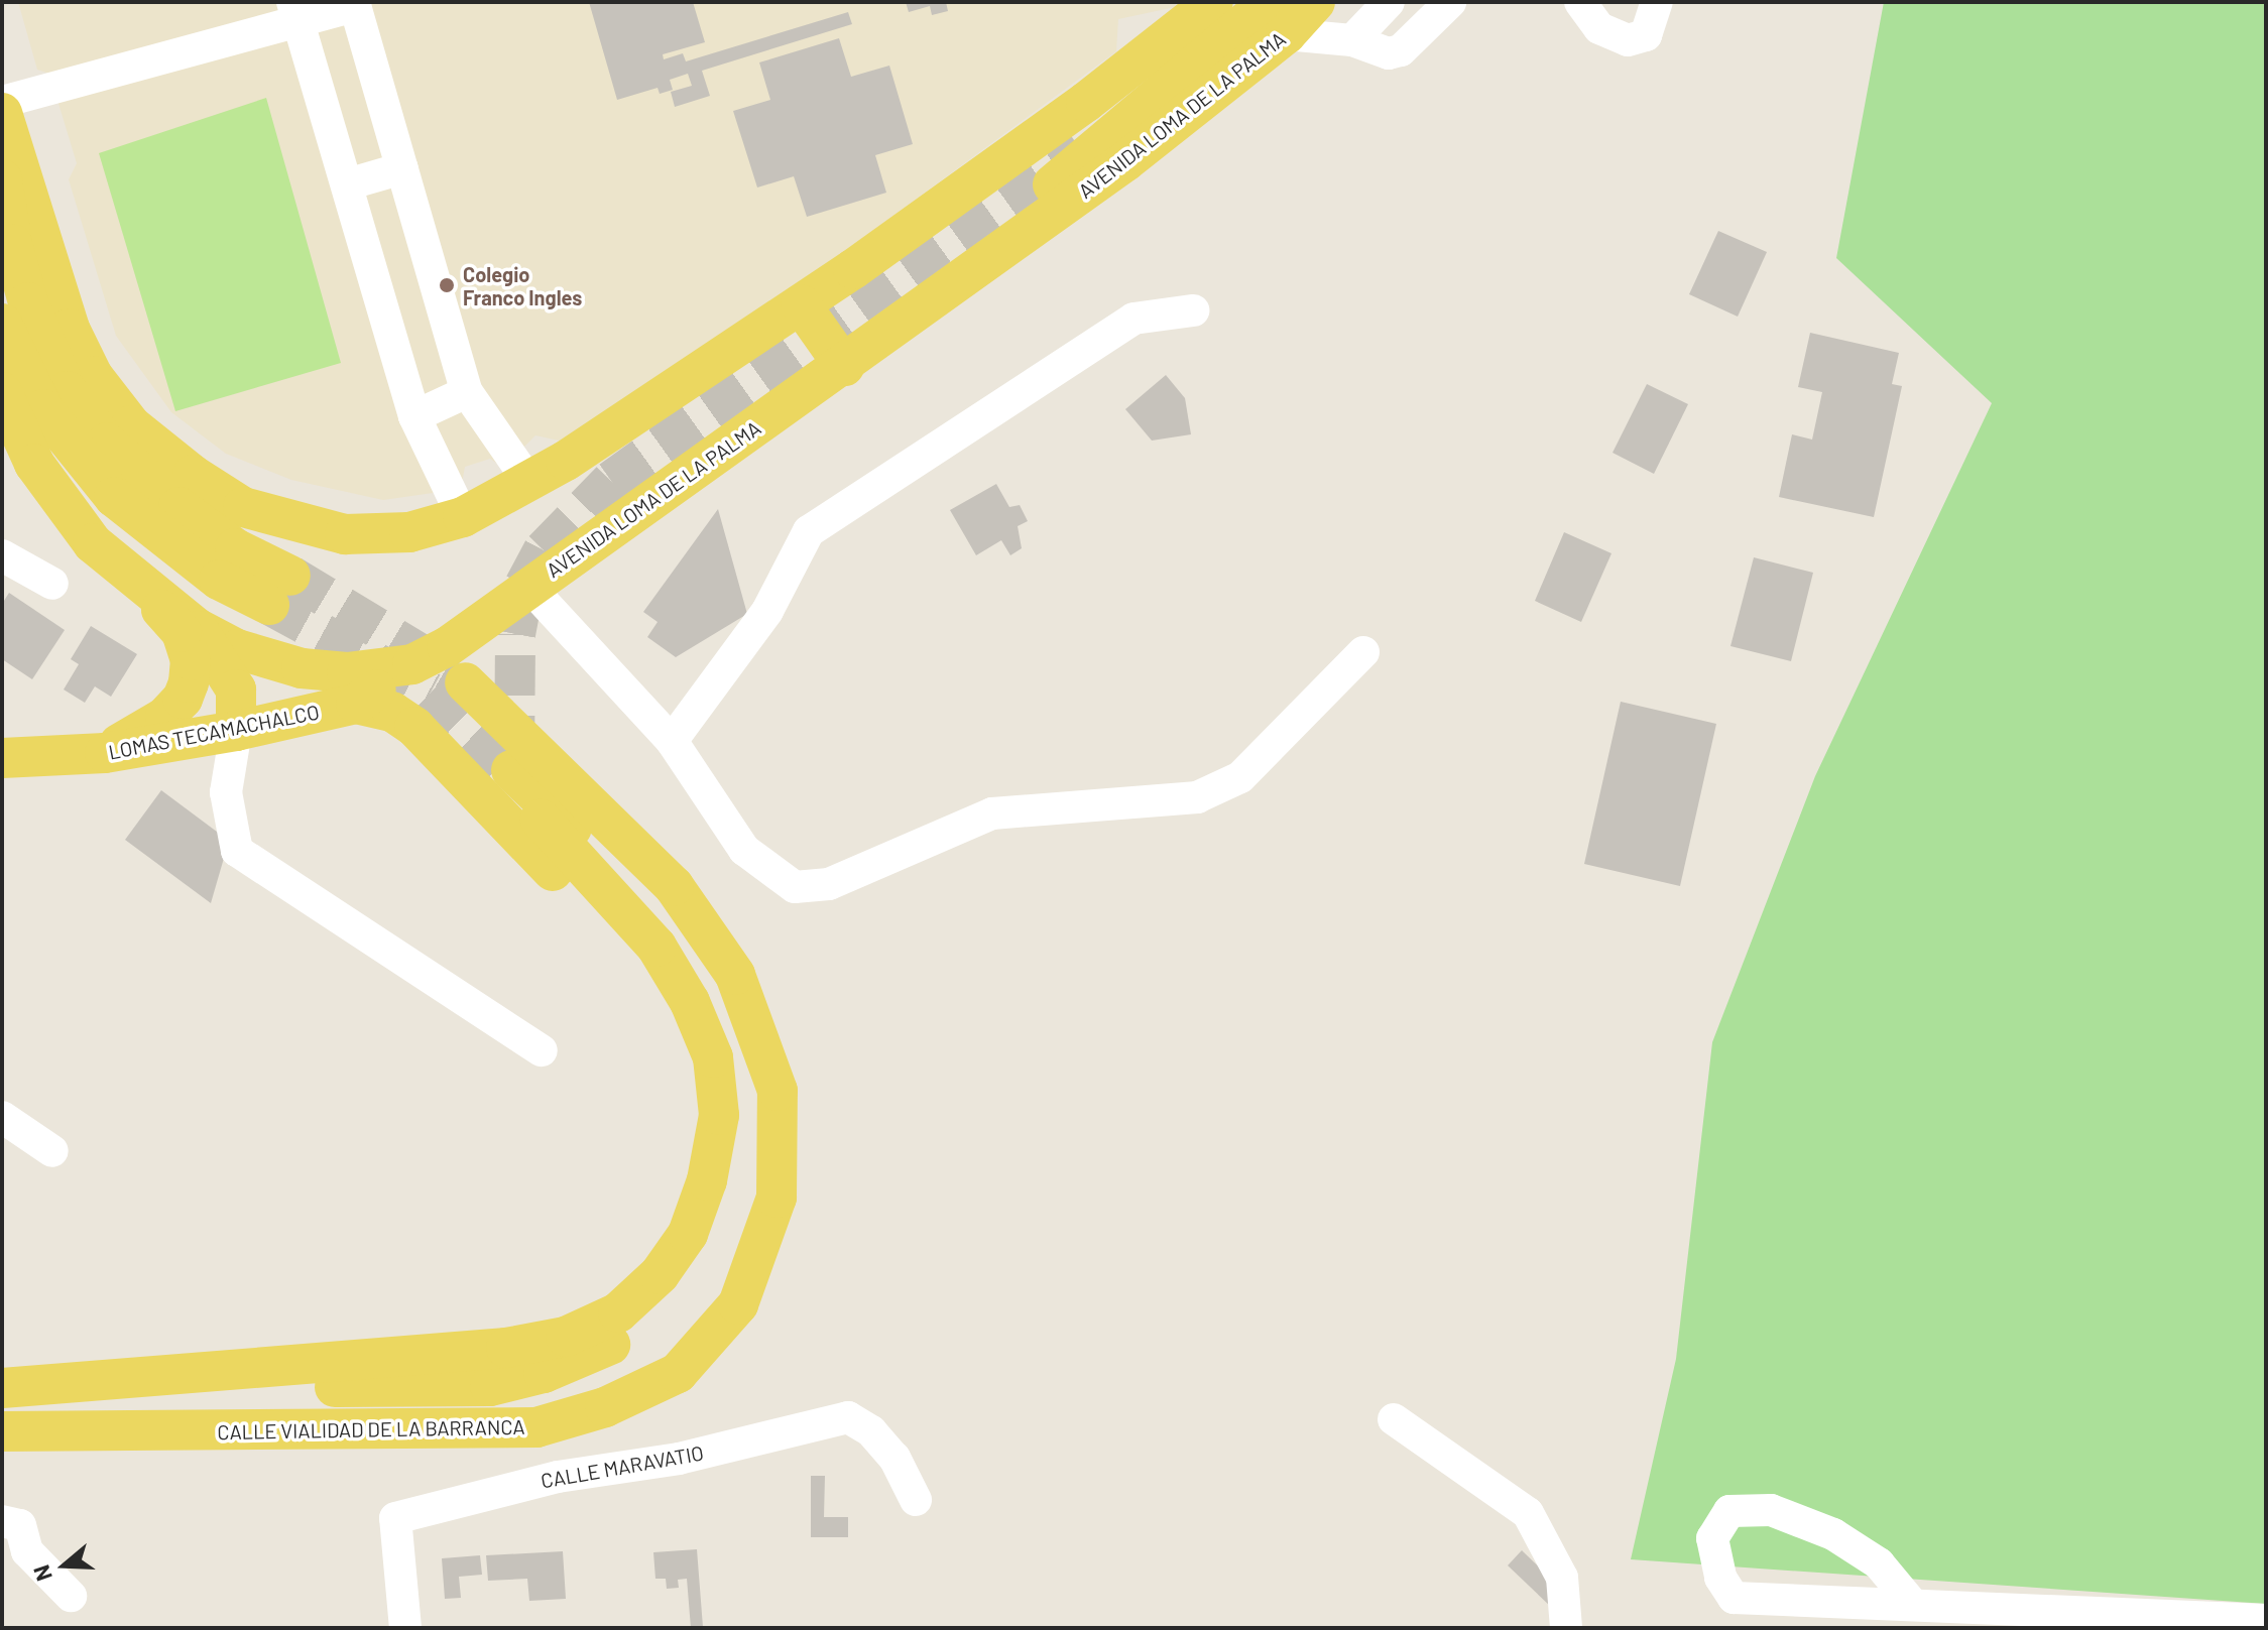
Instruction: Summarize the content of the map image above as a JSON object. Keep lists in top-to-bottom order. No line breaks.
{"streets":{"main road":["AVENIDA LOMA DE LA PALMA","LOMAS TECAMACHALCO","CALLE VIALIDAD DE LA BARRANCA"],"street":["CALLE MARAVATIO"]},"crossings":[["AVENIDA LOMA DE LA PALMA","LOMAS TECAMACHALCO"]],"places":["Colegio Franco Ingles"],"north":"left"}
